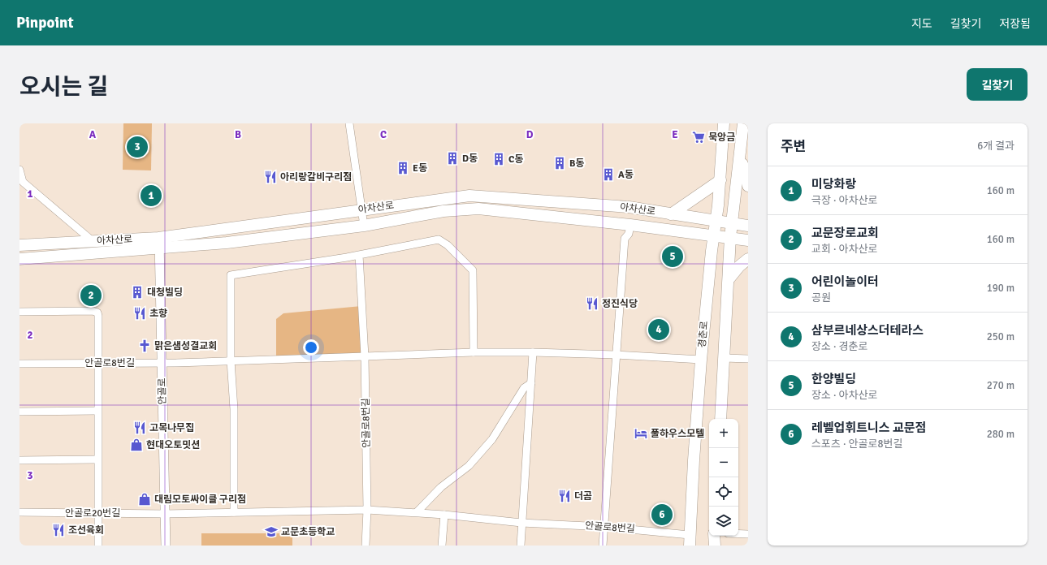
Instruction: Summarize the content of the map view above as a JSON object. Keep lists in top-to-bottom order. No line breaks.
{"streets":{"main road":["아차산로","경춘로"],"street":["안골로8번길","안골로","안골로20번길"]},"crossings":[["아차산로","경춘로"],["아차산로","안골로"],["경춘로","안골로8번길"],["안골로8번길","안골로"],["안골로8번길","안골로20번길"],["안골로","안골로20번길"]],"places":{"supermarket":["묵앙금"],"building":["D동","C동","B동","E동","A동","대청빌딩"],"restaurant":["아리랑갈비구리점","정진식당","초향","고목나무집","더곰","조선육회"],"church":["맑은샘성결교회"],"hotel":["풀하우스모텔"],"shop":["현대오토밋션","대림모토싸이클 구리점"],"school or university":["교문초등학교"]},"page":{"header":"Pinpoint","nav":["지도","길찾기","저장됨"],"title":"오시는 길","buttons":"길찾기","heading":["주변","6개 결과"],"pins":["3","1","5","2","4","6"],"list":[{"mark":"1","name":"미당화랑","note":"극장 · 아차산로","value":"160 m"},{"mark":"2","name":"교문장로교회","note":"교회 · 아차산로","value":"160 m"},{"mark":"3","name":"어린이놀이터","note":"공원","value":"190 m"},{"mark":"4","name":"삼부르네상스더테라스","note":"장소 · 경춘로","value":"250 m"},{"mark":"5","name":"한양빌딩","note":"장소 · 아차산로","value":"270 m"},{"mark":"6","name":"레벨업휘트니스 교문점","note":"스포츠 · 안골로8번길","value":"280 m"}],"map_buttons":["+","−"]},"grid":{"columns":["A","B","C","D","E"],"rows":["1","2","3"]}}
